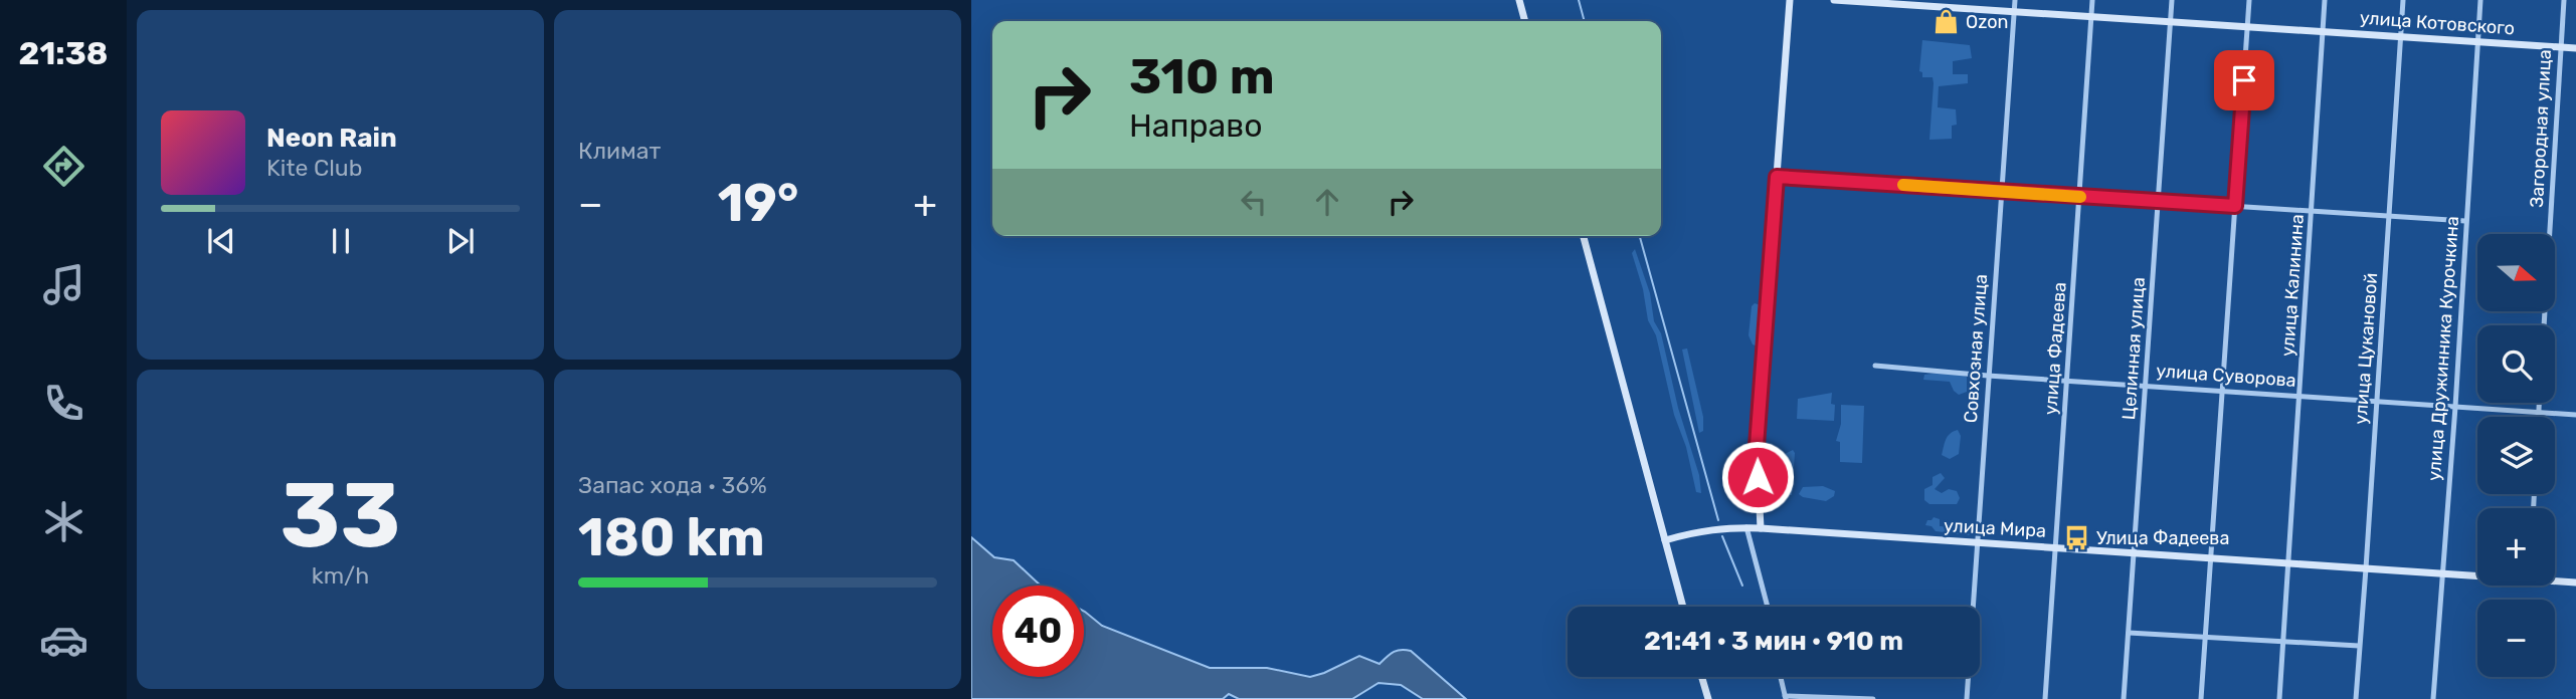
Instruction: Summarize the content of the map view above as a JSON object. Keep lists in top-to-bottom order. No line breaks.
{"streets":{"main road":["улица Котовского","улица Мира"],"street":["Загородная улица","улица Калинина","Совхозная улица","улица Фадеева","Целинная улица","улица Цукановой","улица Дружинника Курочкина","улица Суворова"]},"crossings":[["улица Котовского","Загородная улица"],["улица Котовского","улица Калинина"],["улица Котовского","Совхозная улица"],["улица Котовского","улица Фадеева"],["улица Котовского","Целинная улица"],["улица Котовского","улица Цукановой"],["улица Котовского","улица Дружинника Курочкина"],["улица Калинина","улица Суворова"],["улица Калинина","улица Мира"],["Совхозная улица","улица Суворова"],["Совхозная улица","улица Мира"],["улица Фадеева","улица Суворова"],["улица Фадеева","улица Мира"],["Целинная улица","улица Суворова"],["Целинная улица","улица Мира"],["улица Цукановой","улица Суворова"],["улица Цукановой","улица Мира"],["улица Дружинника Курочкина","улица Суворова"],["улица Дружинника Курочкина","улица Мира"]],"places":{"shop":["Ozon"],"bus stop":["Улица Фадеева"]},"north":"right","page":{"tabs":"21:38","tile":["Климат",["33","km/h"],["Запас хода · 36%","180 km"]],"turn":["310 m","Направо"],"song":["Neon Rain","Kite Club"],"heat":["−","19°","+"],"map_buttons":["+","−"],"limit":"40","trip":"21:41 · 3 мин · 910 m"}}
